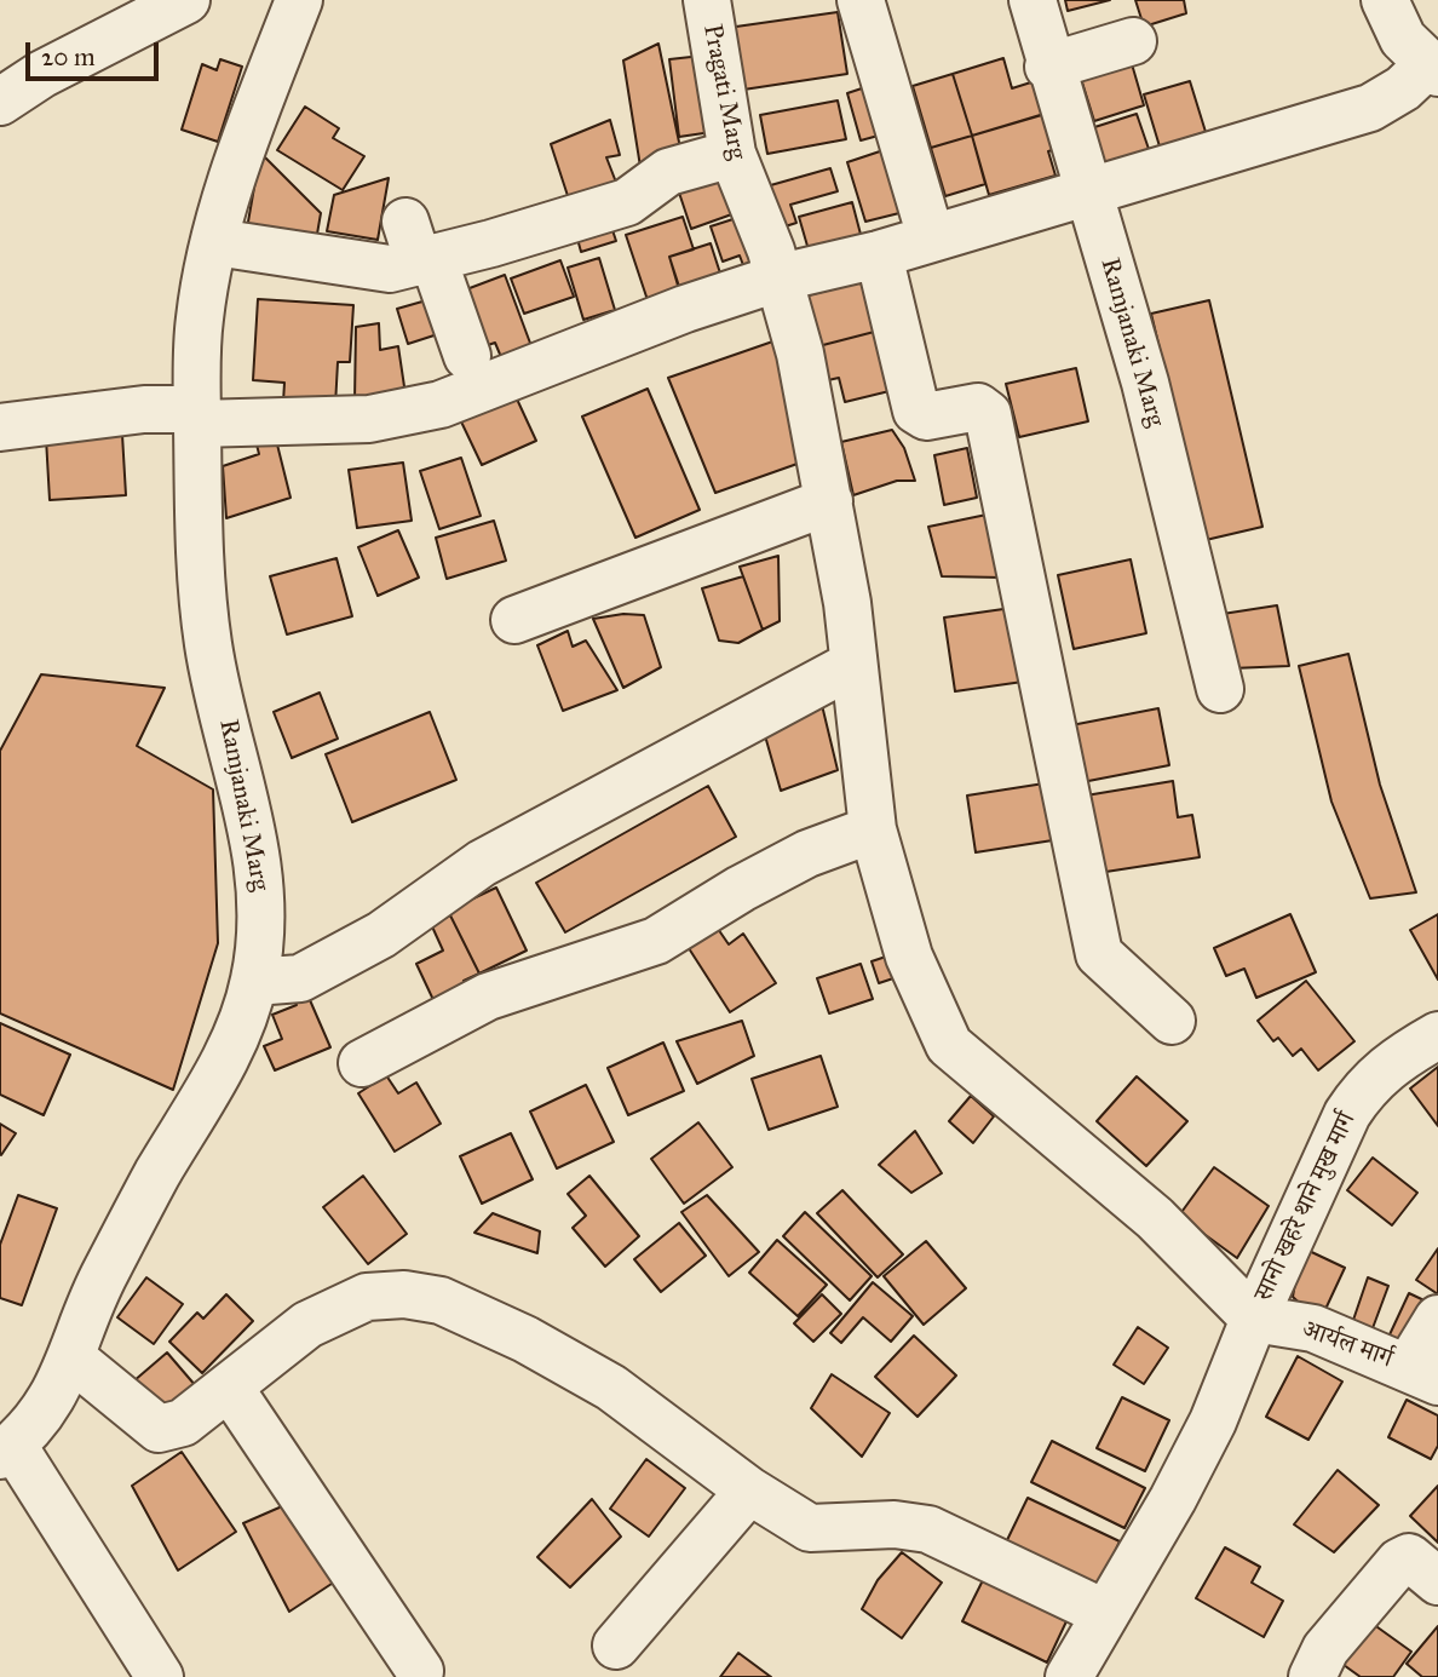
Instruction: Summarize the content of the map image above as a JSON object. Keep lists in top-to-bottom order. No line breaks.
{"streets":{"street":["Pragati Marg","Ramjanaki Marg","सानो खहरे थाने मुख मार्ग","आर्यल मार्ग"]},"crossings":[["Pragati Marg","सानो खहरे थाने मुख मार्ग"],["Pragati Marg","आर्यल मार्ग"],["सानो खहरे थाने मुख मार्ग","आर्यल मार्ग"]],"scale_bar":"20 m"}
